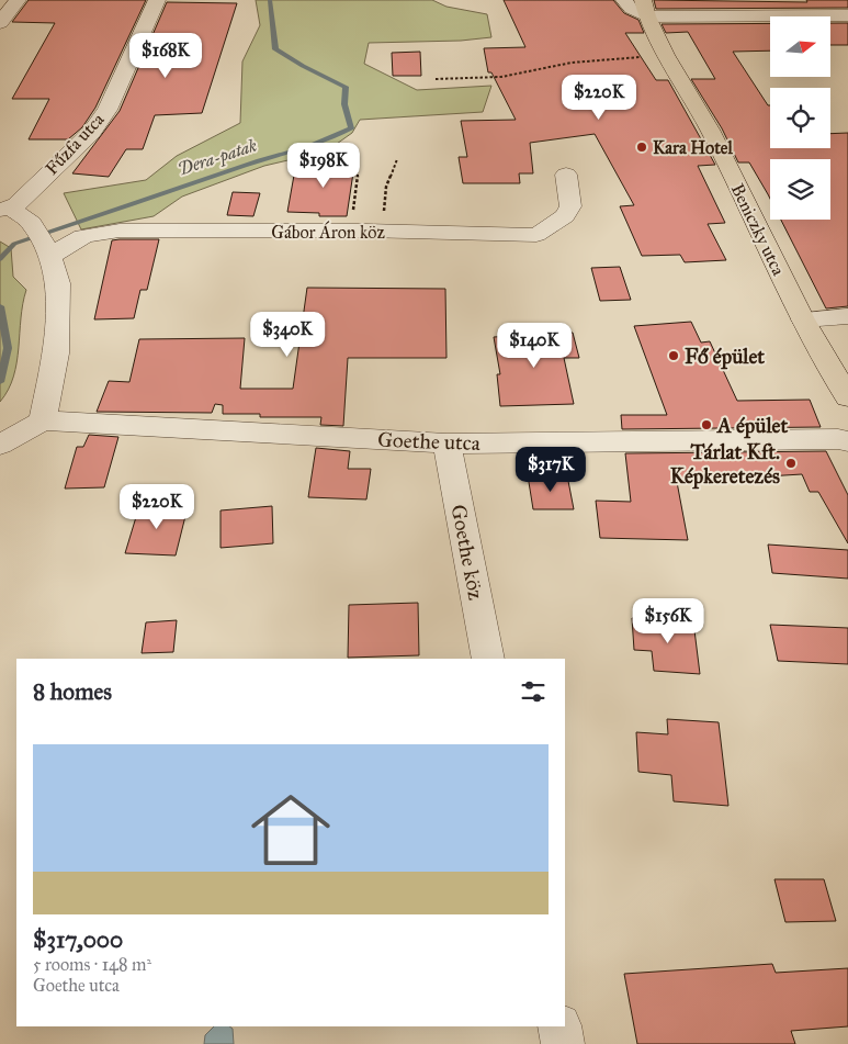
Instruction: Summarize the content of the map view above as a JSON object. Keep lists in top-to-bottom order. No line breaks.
{"streets":{"main road":["Beniczky utca"],"street":["Fűzfa utca","Gábor Áron köz","Goethe utca","Goethe köz"]},"crossings":[["Goethe utca","Goethe köz"]],"water":["Dera-patak"],"places":["Kara Hotel","Fő épület","A épület","Tárlat Kft. Képkeretezés"],"north":"right","page":{"price":["$168K","$220K","$198K","$340K","$140K","$317K","$220K","$156K"],"heading":"8 homes","list":[{"name":"$317,000","note":"5 rooms · 148 m² · Goethe utca"}]}}
